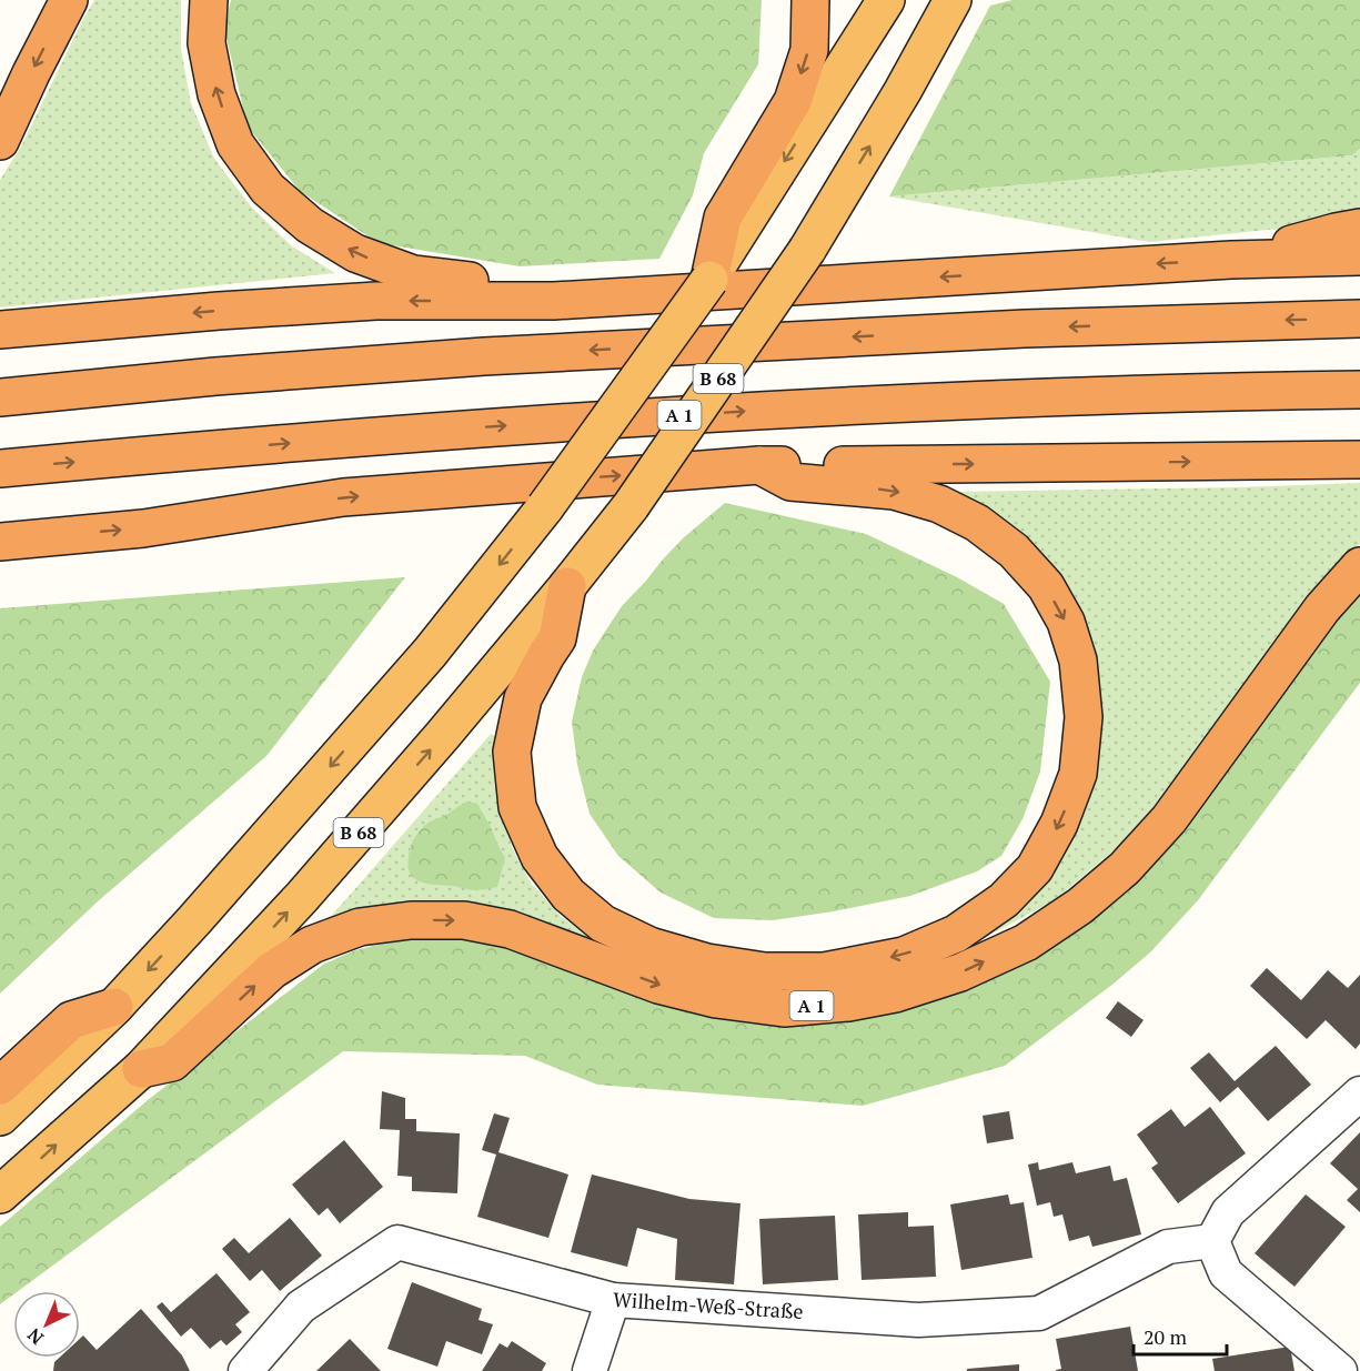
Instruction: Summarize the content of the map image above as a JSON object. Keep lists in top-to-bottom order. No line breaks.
{"streets":{"highway":["B 68","A 1"],"street":["Wilhelm-Weß-Straße"]},"crossings":[["B 68","A 1"]],"scale_bar":"20 m","north":"bottom left"}
